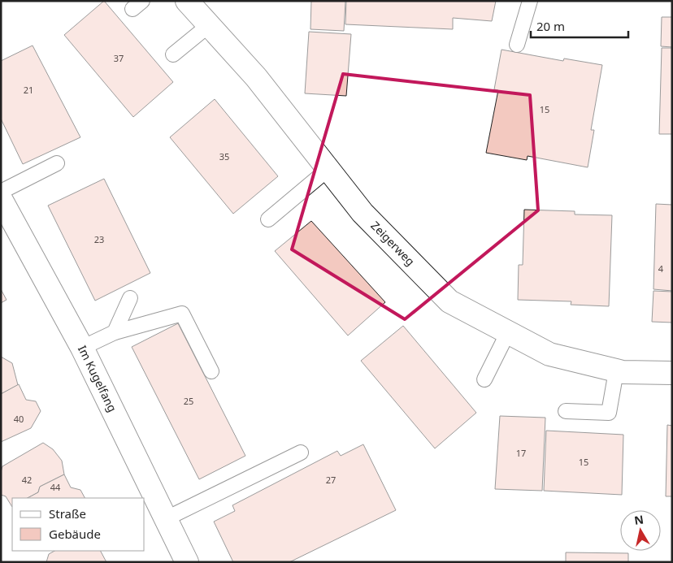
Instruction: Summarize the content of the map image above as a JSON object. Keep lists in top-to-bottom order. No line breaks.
{"streets":{"street":["Zeigerweg","Im Kugelfang"]},"house_numbers":["37","21","15","35","23","4","25","40","17","15","42","27","44"],"legend":["Straße","Gebäude"],"scale_bar":"20 m","north":"top"}
